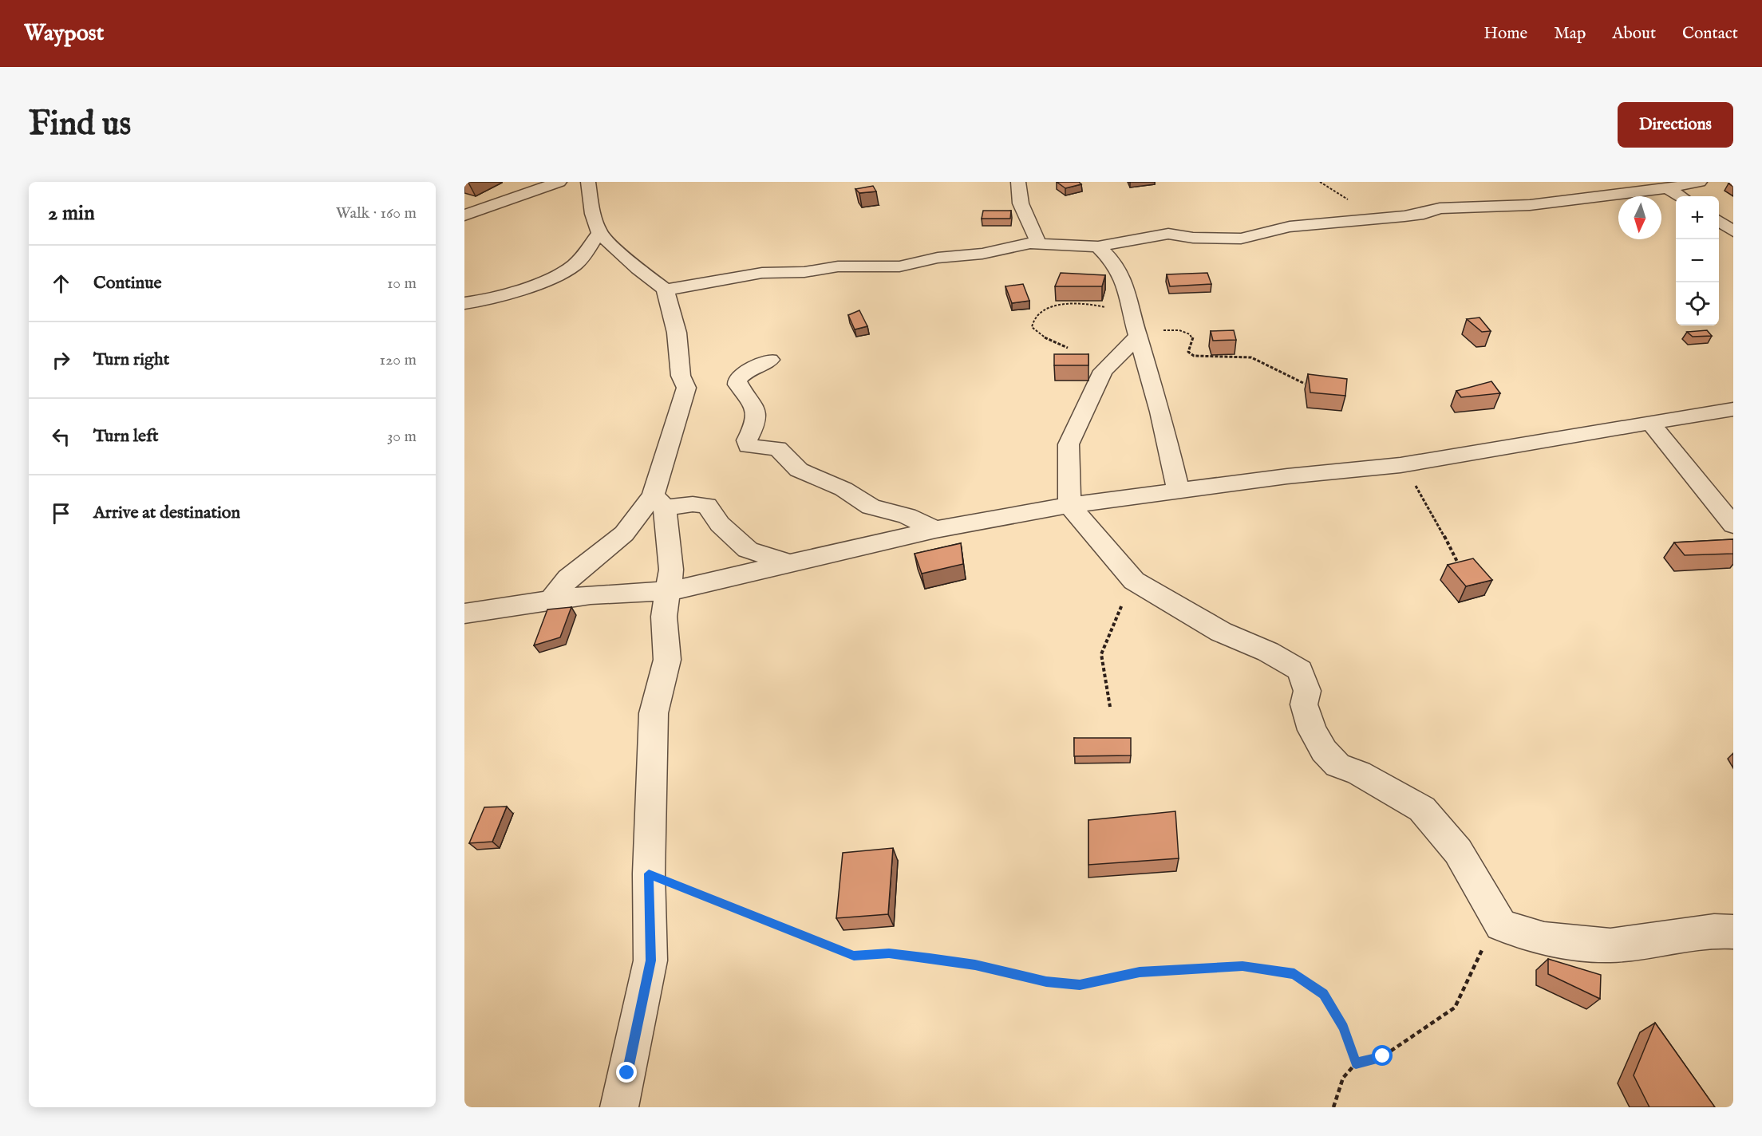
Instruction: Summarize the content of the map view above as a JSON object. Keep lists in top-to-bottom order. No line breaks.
{"north":"bottom","page":{"header":"Waypost","nav":["Home","Map","About","Contact"],"buttons":"Directions","title":"Find us","heading":["2 min","Walk · 160 m"],"map_buttons":["+","−"],"list":[["Continue","10 m"],["Turn right","120 m"],["Turn left","30 m"],"Arrive at destination"]}}
